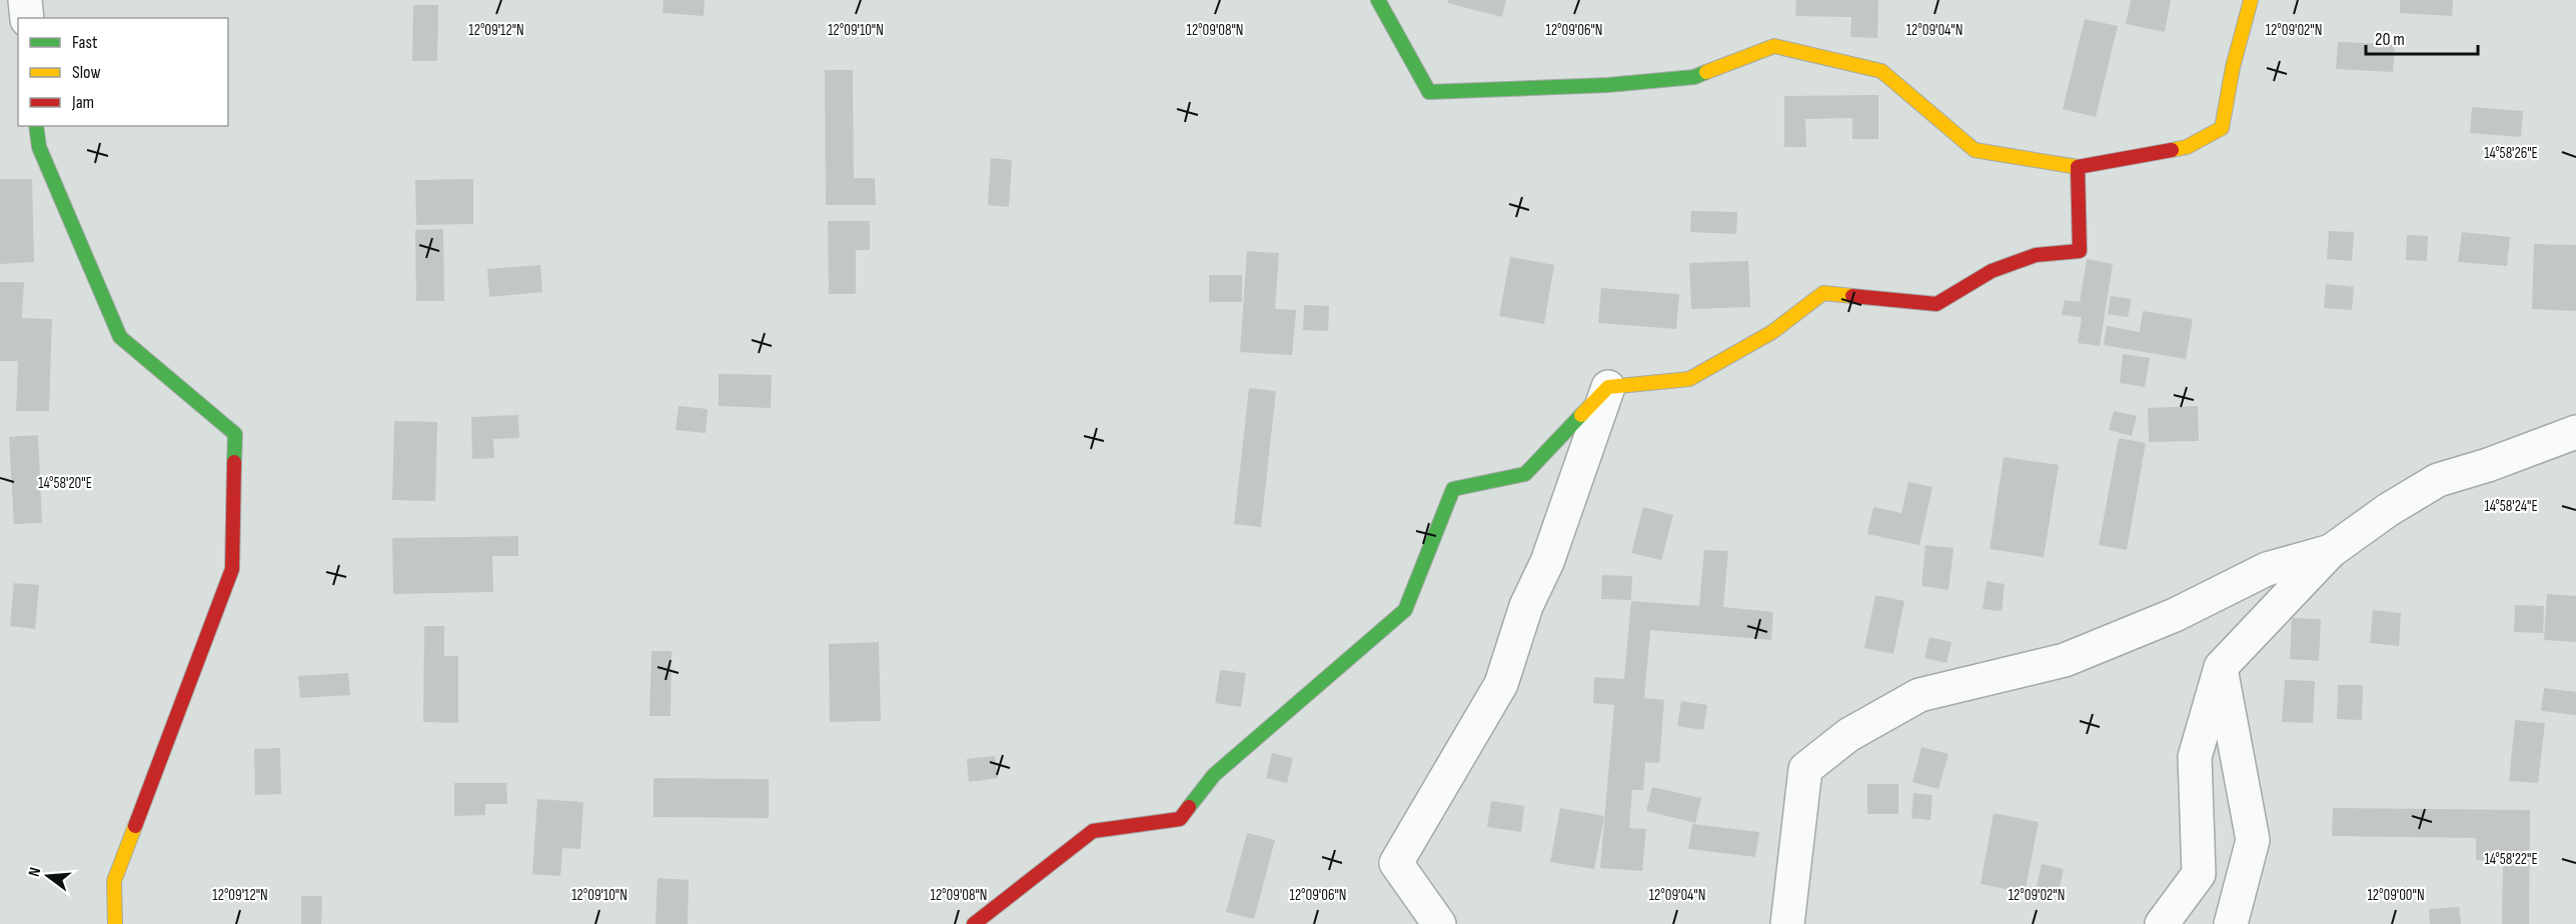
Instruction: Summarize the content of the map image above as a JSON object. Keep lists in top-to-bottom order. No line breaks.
{"legend":["Fast","Slow","Jam"],"scale_bar":"20 m","north":"left","coordinates":["12°09'12\"N","12°09'10\"N","12°09'08\"N","12°09'06\"N","12°09'04\"N","12°09'02\"N","14°58'26\"E","14°58'20\"E","14°58'24\"E","14°58'22\"E","12°09'00\"N"]}
